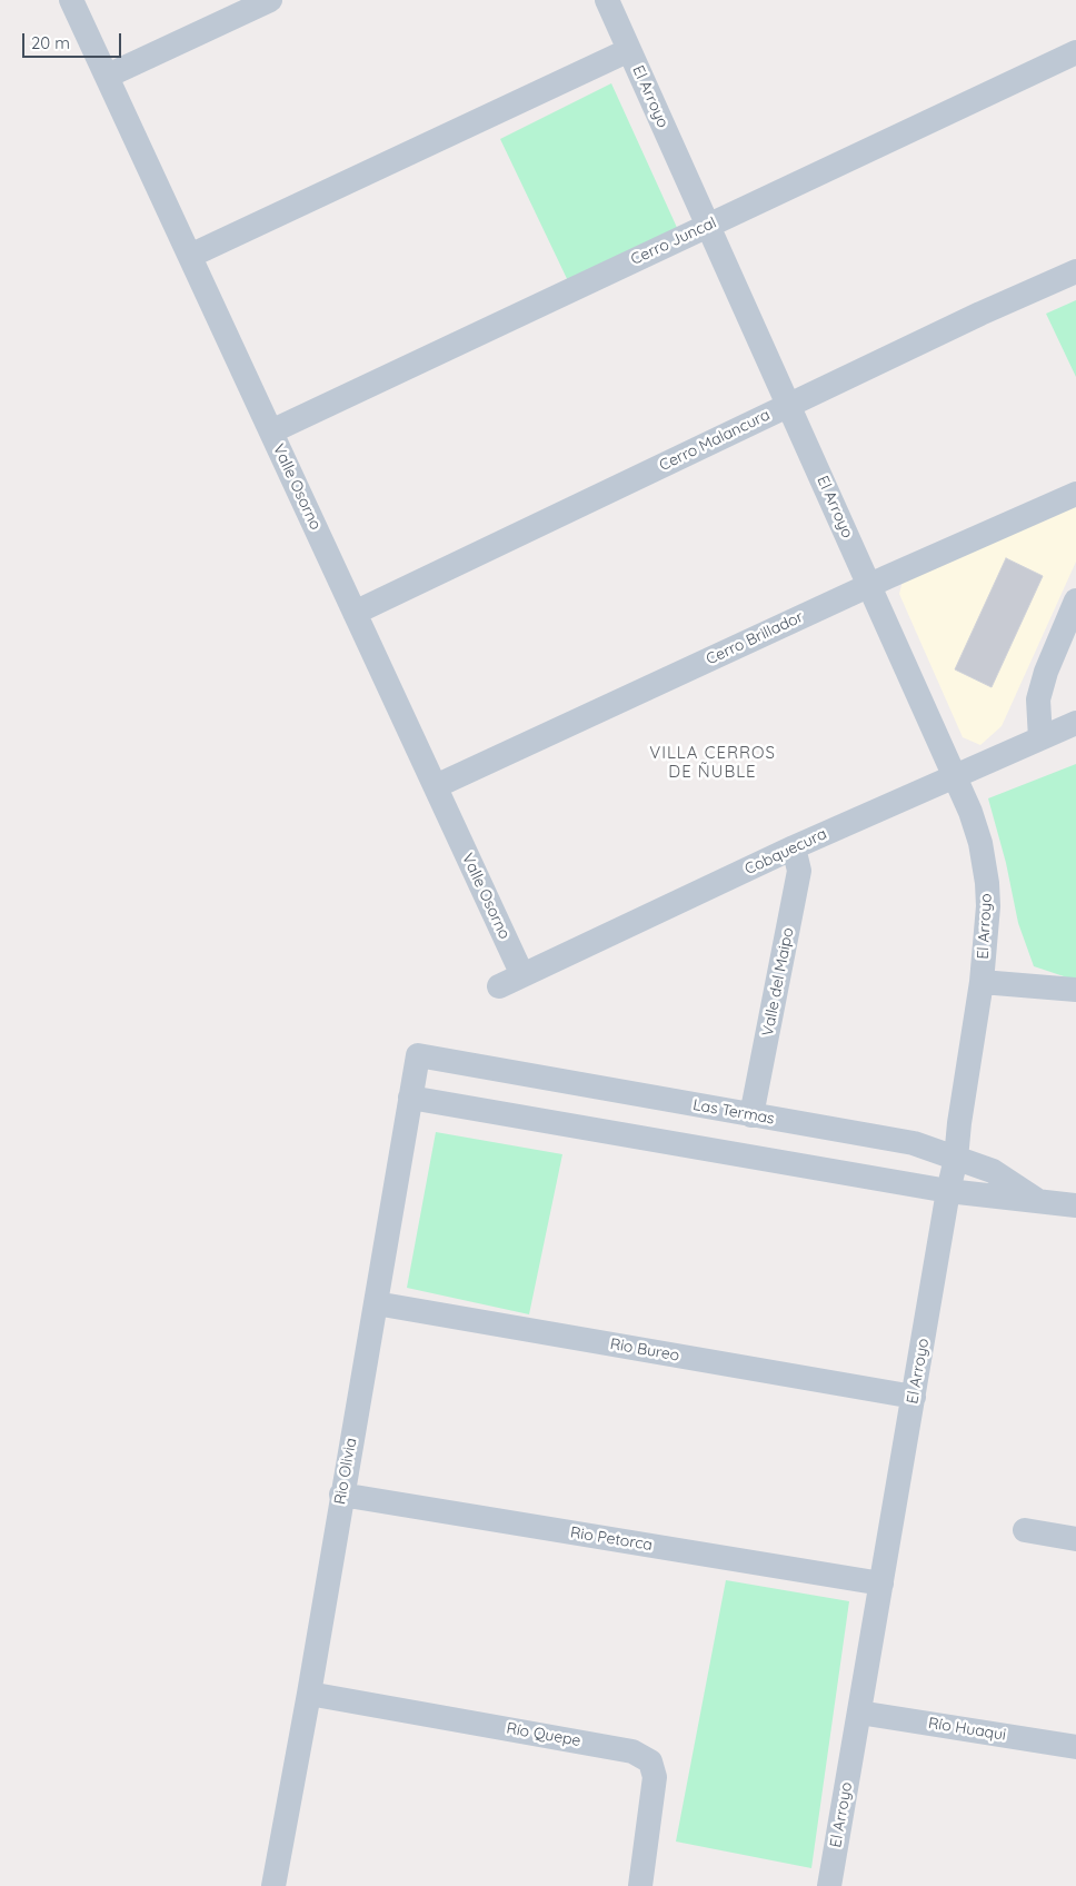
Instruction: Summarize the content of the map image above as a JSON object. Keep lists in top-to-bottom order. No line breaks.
{"streets":{"street":["El Arroyo","Cerro Juncal","Cerro Malancura","Valle Osorno","Cerro Brillador","Cobquecura","Valle del Maipo","Las Termas","Rio Bureo","Rio Olivia","Rio Petorca","Río Huaqui","Río Quepe"]},"crossings":[["El Arroyo","Cerro Juncal"],["El Arroyo","Cerro Malancura"],["El Arroyo","Cerro Brillador"],["El Arroyo","Cobquecura"],["El Arroyo","Las Termas"],["El Arroyo","Rio Bureo"],["El Arroyo","Rio Petorca"],["El Arroyo","Río Huaqui"],["Cerro Juncal","Valle Osorno"],["Cerro Malancura","Valle Osorno"],["Valle Osorno","Cerro Brillador"],["Valle Osorno","Cobquecura"],["Cobquecura","Valle del Maipo"],["Valle del Maipo","Las Termas"],["Las Termas","Rio Olivia"],["Rio Bureo","Rio Olivia"],["Rio Olivia","Rio Petorca"],["Rio Olivia","Río Quepe"]],"districts":["VILLA CERROS DE ÑUBLE"],"scale_bar":"20 m"}
